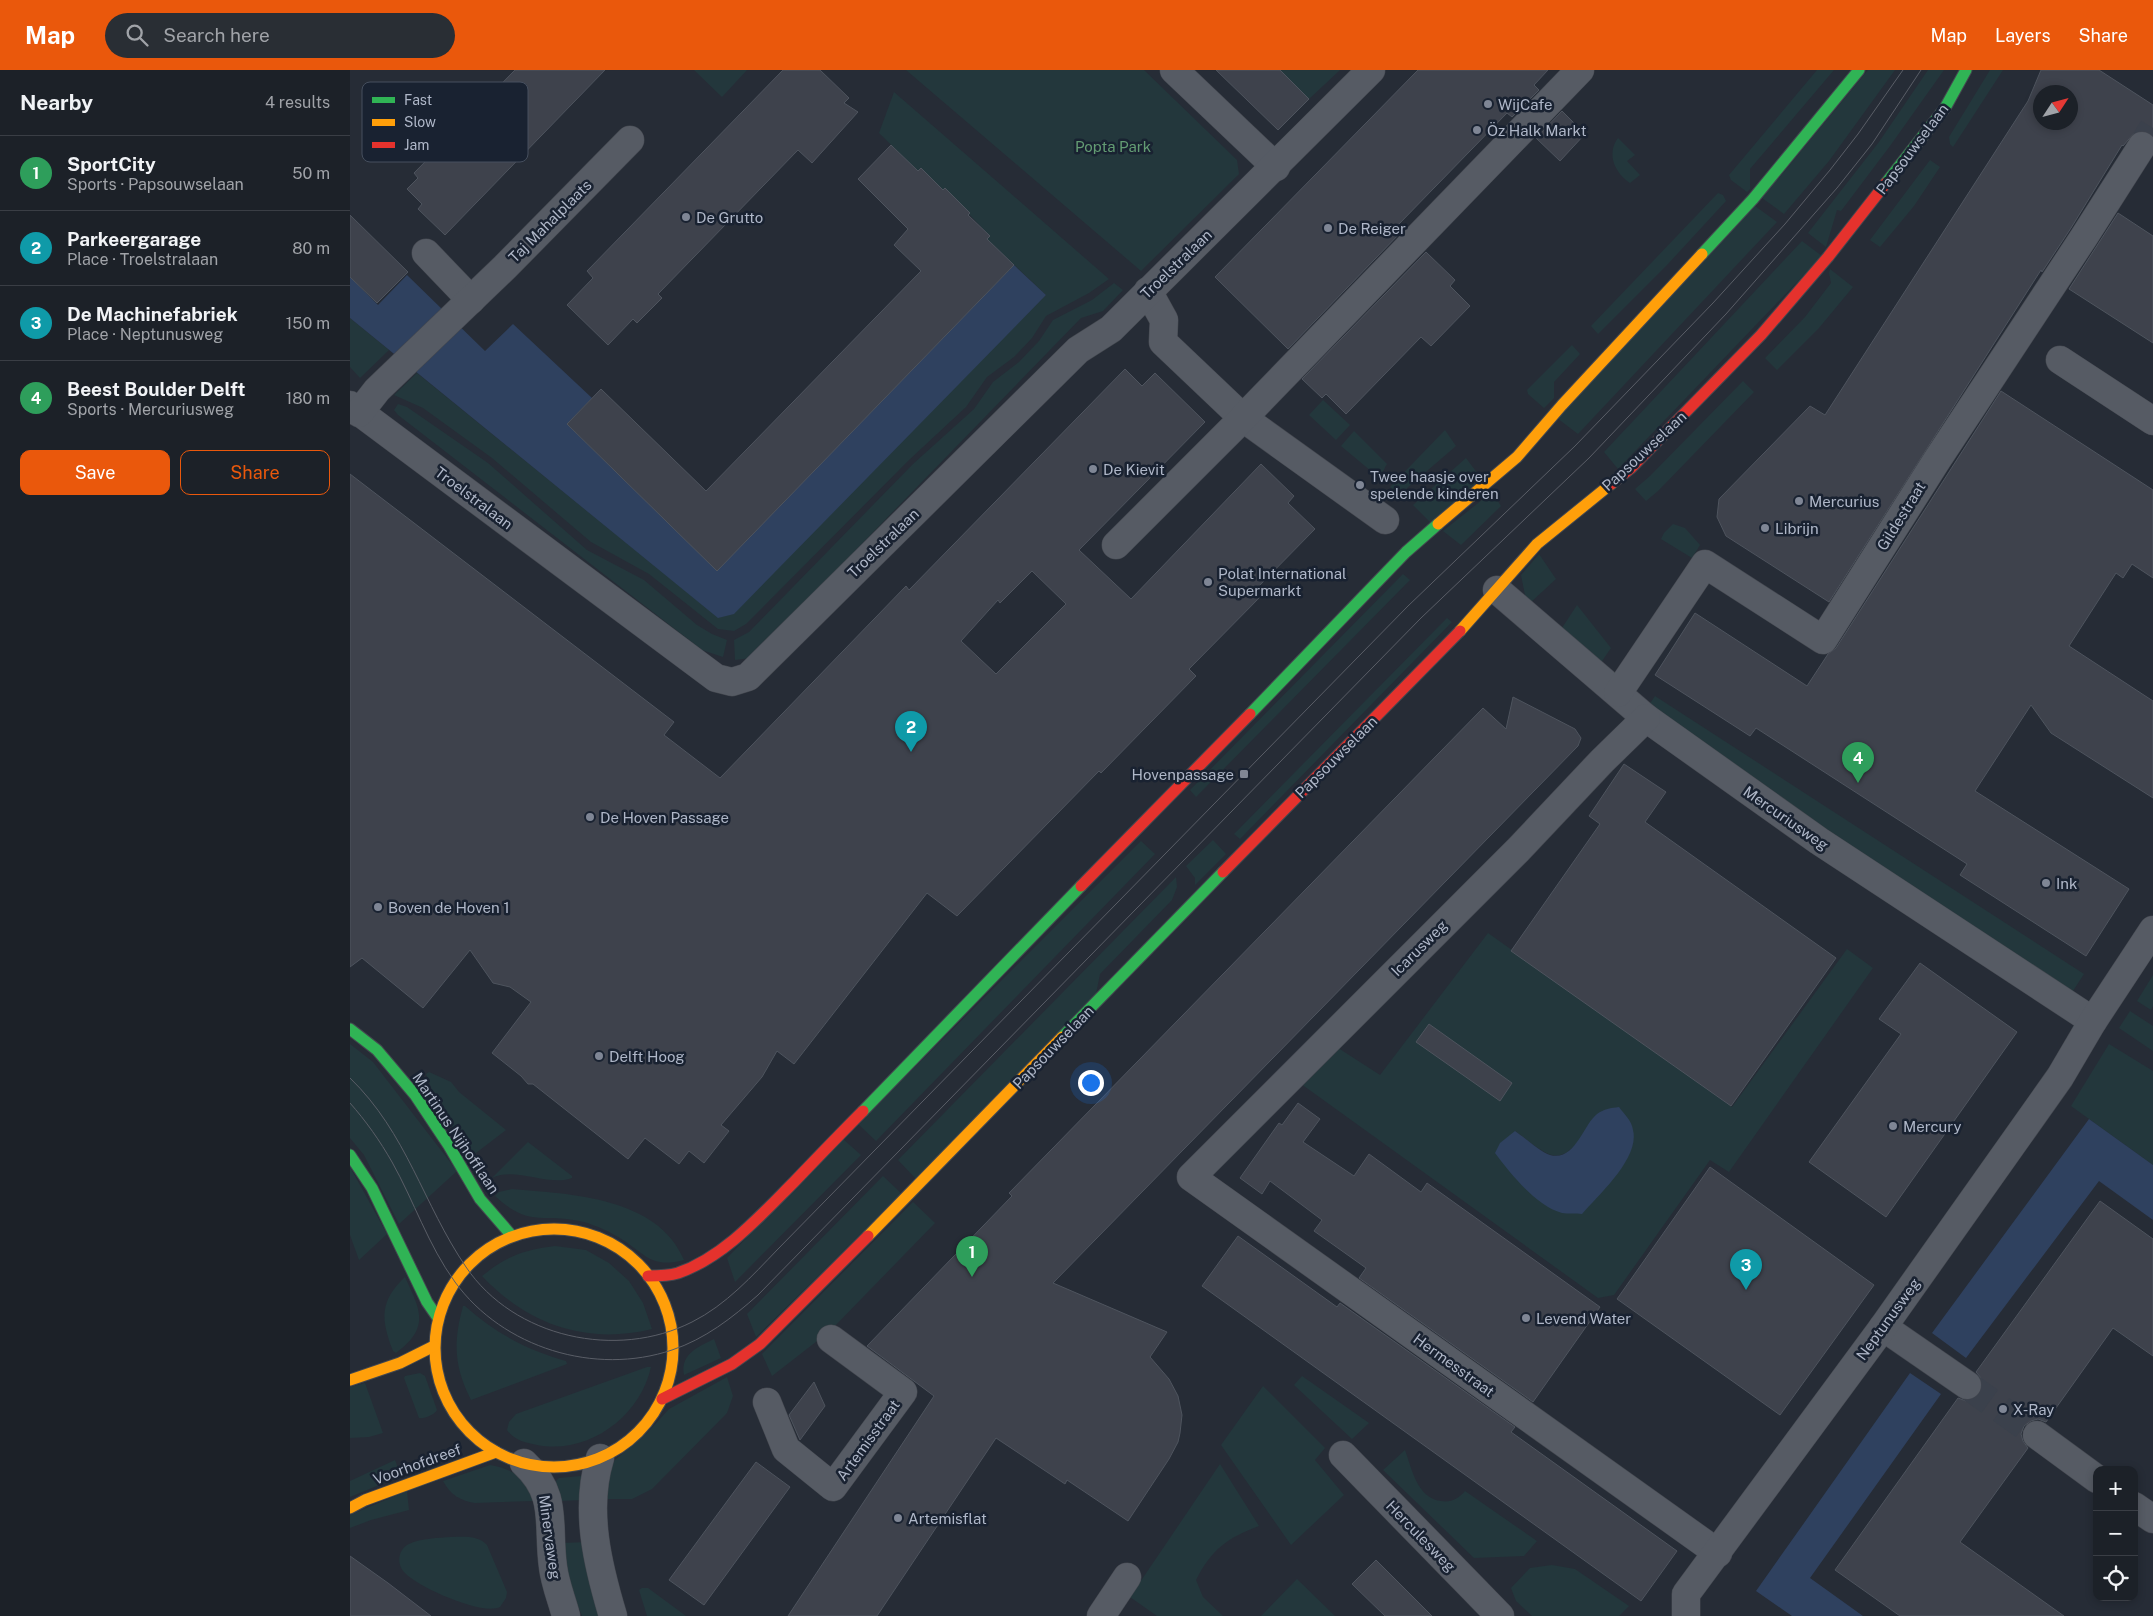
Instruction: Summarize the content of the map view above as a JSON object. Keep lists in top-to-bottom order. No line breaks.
{"streets":{"street":["Papsouwselaan","Taj Mahalplaats","Troelstralaan","Gildestraat","Mercuriusweg","Icarusweg","Martinus Nijhofflaan","Neptunusweg","Hermesstraat","Artemisstraat","Voorhofdreef","Herculesweg","Minervaweg"]},"crossings":[["Papsouwselaan","Mercuriusweg"],["Taj Mahalplaats","Troelstralaan"],["Gildestraat","Mercuriusweg"],["Mercuriusweg","Icarusweg"],["Mercuriusweg","Neptunusweg"],["Icarusweg","Hermesstraat"],["Neptunusweg","Hermesstraat"]],"parks":["Popta Park"],"places":{"other":["WijCafe","Öz Halk Markt","De Grutto","De Reiger","De Kievit","Twee haasje over spelende kinderen","Mercurius","Librijn","Polat International Supermarkt","De Hoven Passage","Ink","Boven de Hoven 1","Delft Hoog","Mercury","Levend Water","X-Ray","Artemisflat"],"transit":["Hovenpassage"]},"legend":["Fast","Slow","Jam"],"north":"top right","page":{"header":"Map","search":"Search here","nav":["Map","Layers","Share"],"heading":["Nearby","4 results"],"list":[{"mark":"1","name":"SportCity","note":"Sports · Papsouwselaan","value":"50 m"},{"mark":"2","name":"Parkeergarage","note":"Place · Troelstralaan","value":"80 m"},{"mark":"3","name":"De Machinefabriek","note":"Place · Neptunusweg","value":"150 m"},{"mark":"4","name":"Beest Boulder Delft","note":"Sports · Mercuriusweg","value":"180 m"}],"buttons":["Save","Share"],"pins":["2","4","1","3"],"map_buttons":["+","−"]}}
